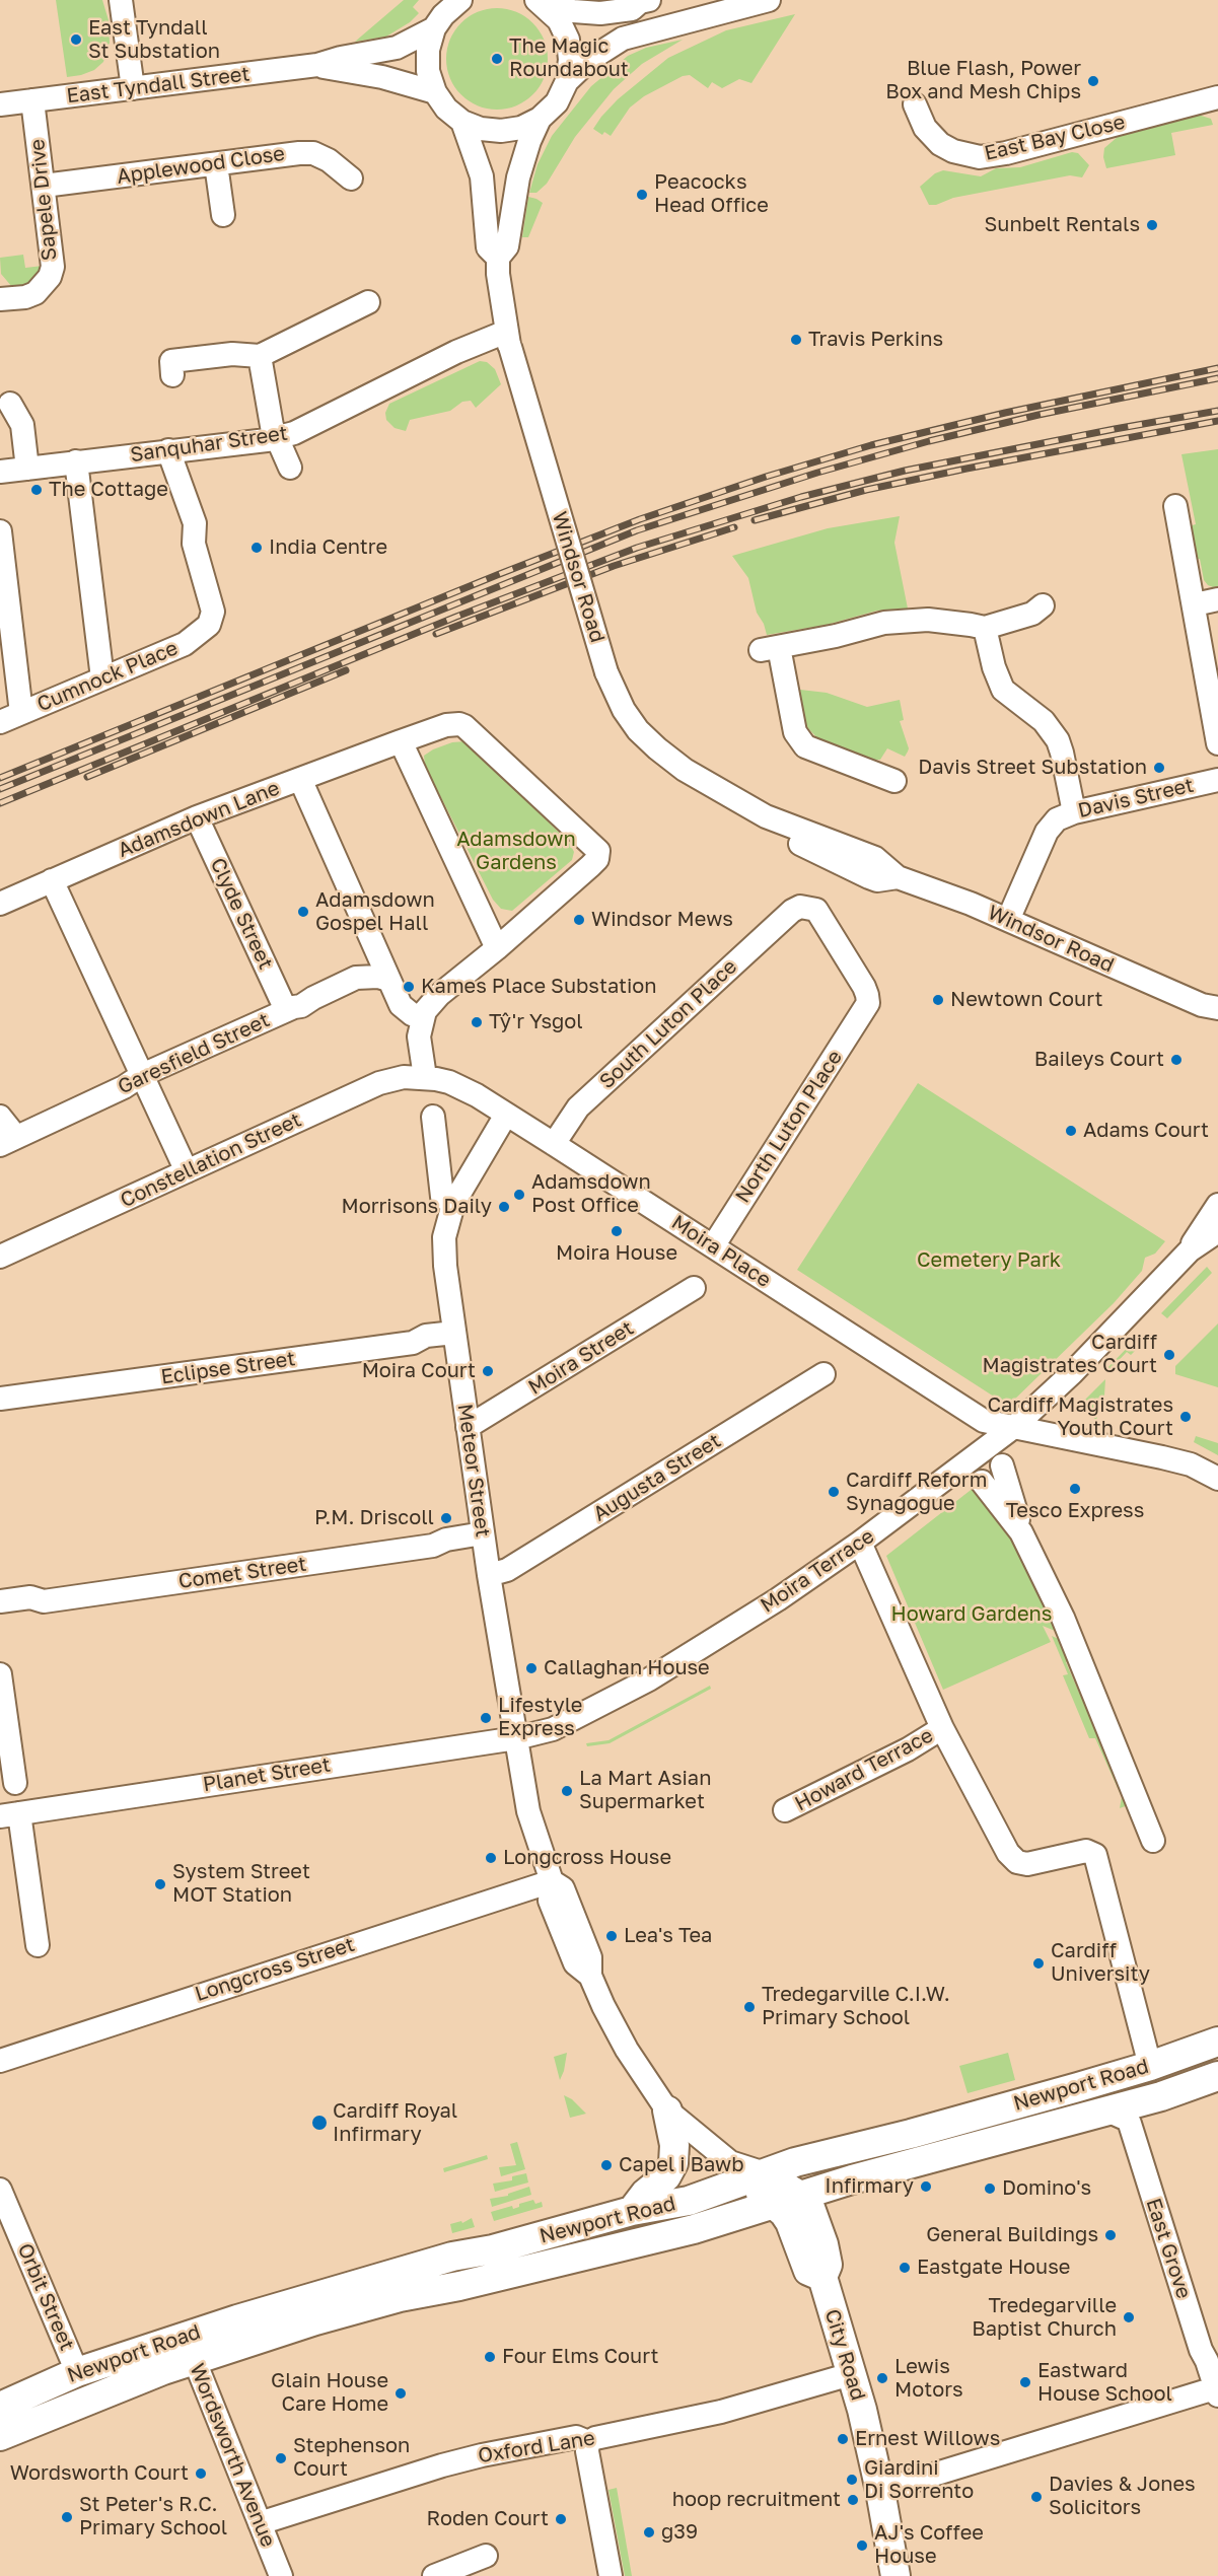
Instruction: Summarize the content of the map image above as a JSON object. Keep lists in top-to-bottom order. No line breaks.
{"streets":{"main road":["Newport Road","City Road"],"street":["East Tyndall Street","East Bay Close","Applewood Close","Sapele Drive","Sanquhar Street","Windsor Road","Cumnock Place","Davis Street","Adamsdown Lane","Clyde Street","South Luton Place","Garesfield Street","North Luton Place","Constellation Street","Moira Place","Moira Street","Eclipse Street","Meteor Street","Augusta Street","Moira Terrace","Comet Street","Howard Terrace","Planet Street","Longcross Street","East Grove","Orbit Street","Oxford Lane","Wordsworth Avenue"]},"crossings":[["East Tyndall Street","Sapele Drive"],["Applewood Close","Sapele Drive"],["Sanquhar Street","Windsor Road"],["Sanquhar Street","Cumnock Place"],["Windsor Road","Davis Street"],["Adamsdown Lane","Clyde Street"],["Clyde Street","Garesfield Street"],["South Luton Place","North Luton Place"],["South Luton Place","Moira Place"],["North Luton Place","Moira Place"],["Constellation Street","Moira Place"],["Moira Place","Meteor Street"],["Moira Place","Moira Terrace"],["Moira Street","Meteor Street"],["Eclipse Street","Meteor Street"],["Meteor Street","Augusta Street"],["Meteor Street","Moira Terrace"],["Meteor Street","Comet Street"],["Meteor Street","Planet Street"],["Meteor Street","Longcross Street"],["Meteor Street","Newport Road"],["Moira Terrace","Planet Street"],["Newport Road","East Grove"],["Newport Road","Orbit Street"],["Newport Road","City Road"],["Newport Road","Wordsworth Avenue"],["City Road","Oxford Lane"],["Oxford Lane","Wordsworth Avenue"]],"parks":["Adamsdown Gardens","Cemetery Park","Howard Gardens"],"places":["East Tyndall St Substation","The Magic Roundabout","Blue Flash, Power Box and Mesh Chips","Peacocks Head Office","Sunbelt Rentals","Travis Perkins","The Cottage","India Centre","Davis Street Substation","Adamsdown Gospel Hall","Windsor Mews","Kames Place Substation","Newtown Court","Tŷ'r Ysgol","Baileys Court","Adams Court","Adamsdown Post Office","Morrisons Daily","Moira House","Cardiff Magistrates Court","Moira Court","Cardiff Magistrates Youth Court","Tesco Express","Cardiff Reform Synagogue","P.M. Driscoll","Callaghan House","Lifestyle Express","La Mart Asian Supermarket","Longcross House","System Street MOT Station","Lea's Tea","Cardiff University","Tredegarville C.I.W. Primary School","Cardiff Royal Infirmary","Capel i Bawb","Infirmary","Domino's","General Buildings","Eastgate House","Tredegarville Baptist Church","Four Elms Court","Lewis Motors","Eastward House School","Glain House Care Home","Ernest Willows","Stephenson Court","Wordsworth Court","Giardini Di Sorrento","Davies & Jones Solicitors","hoop recruitment","St Peter's R.C. Primary School","Roden Court","g39","AJ's Coffee House"]}
